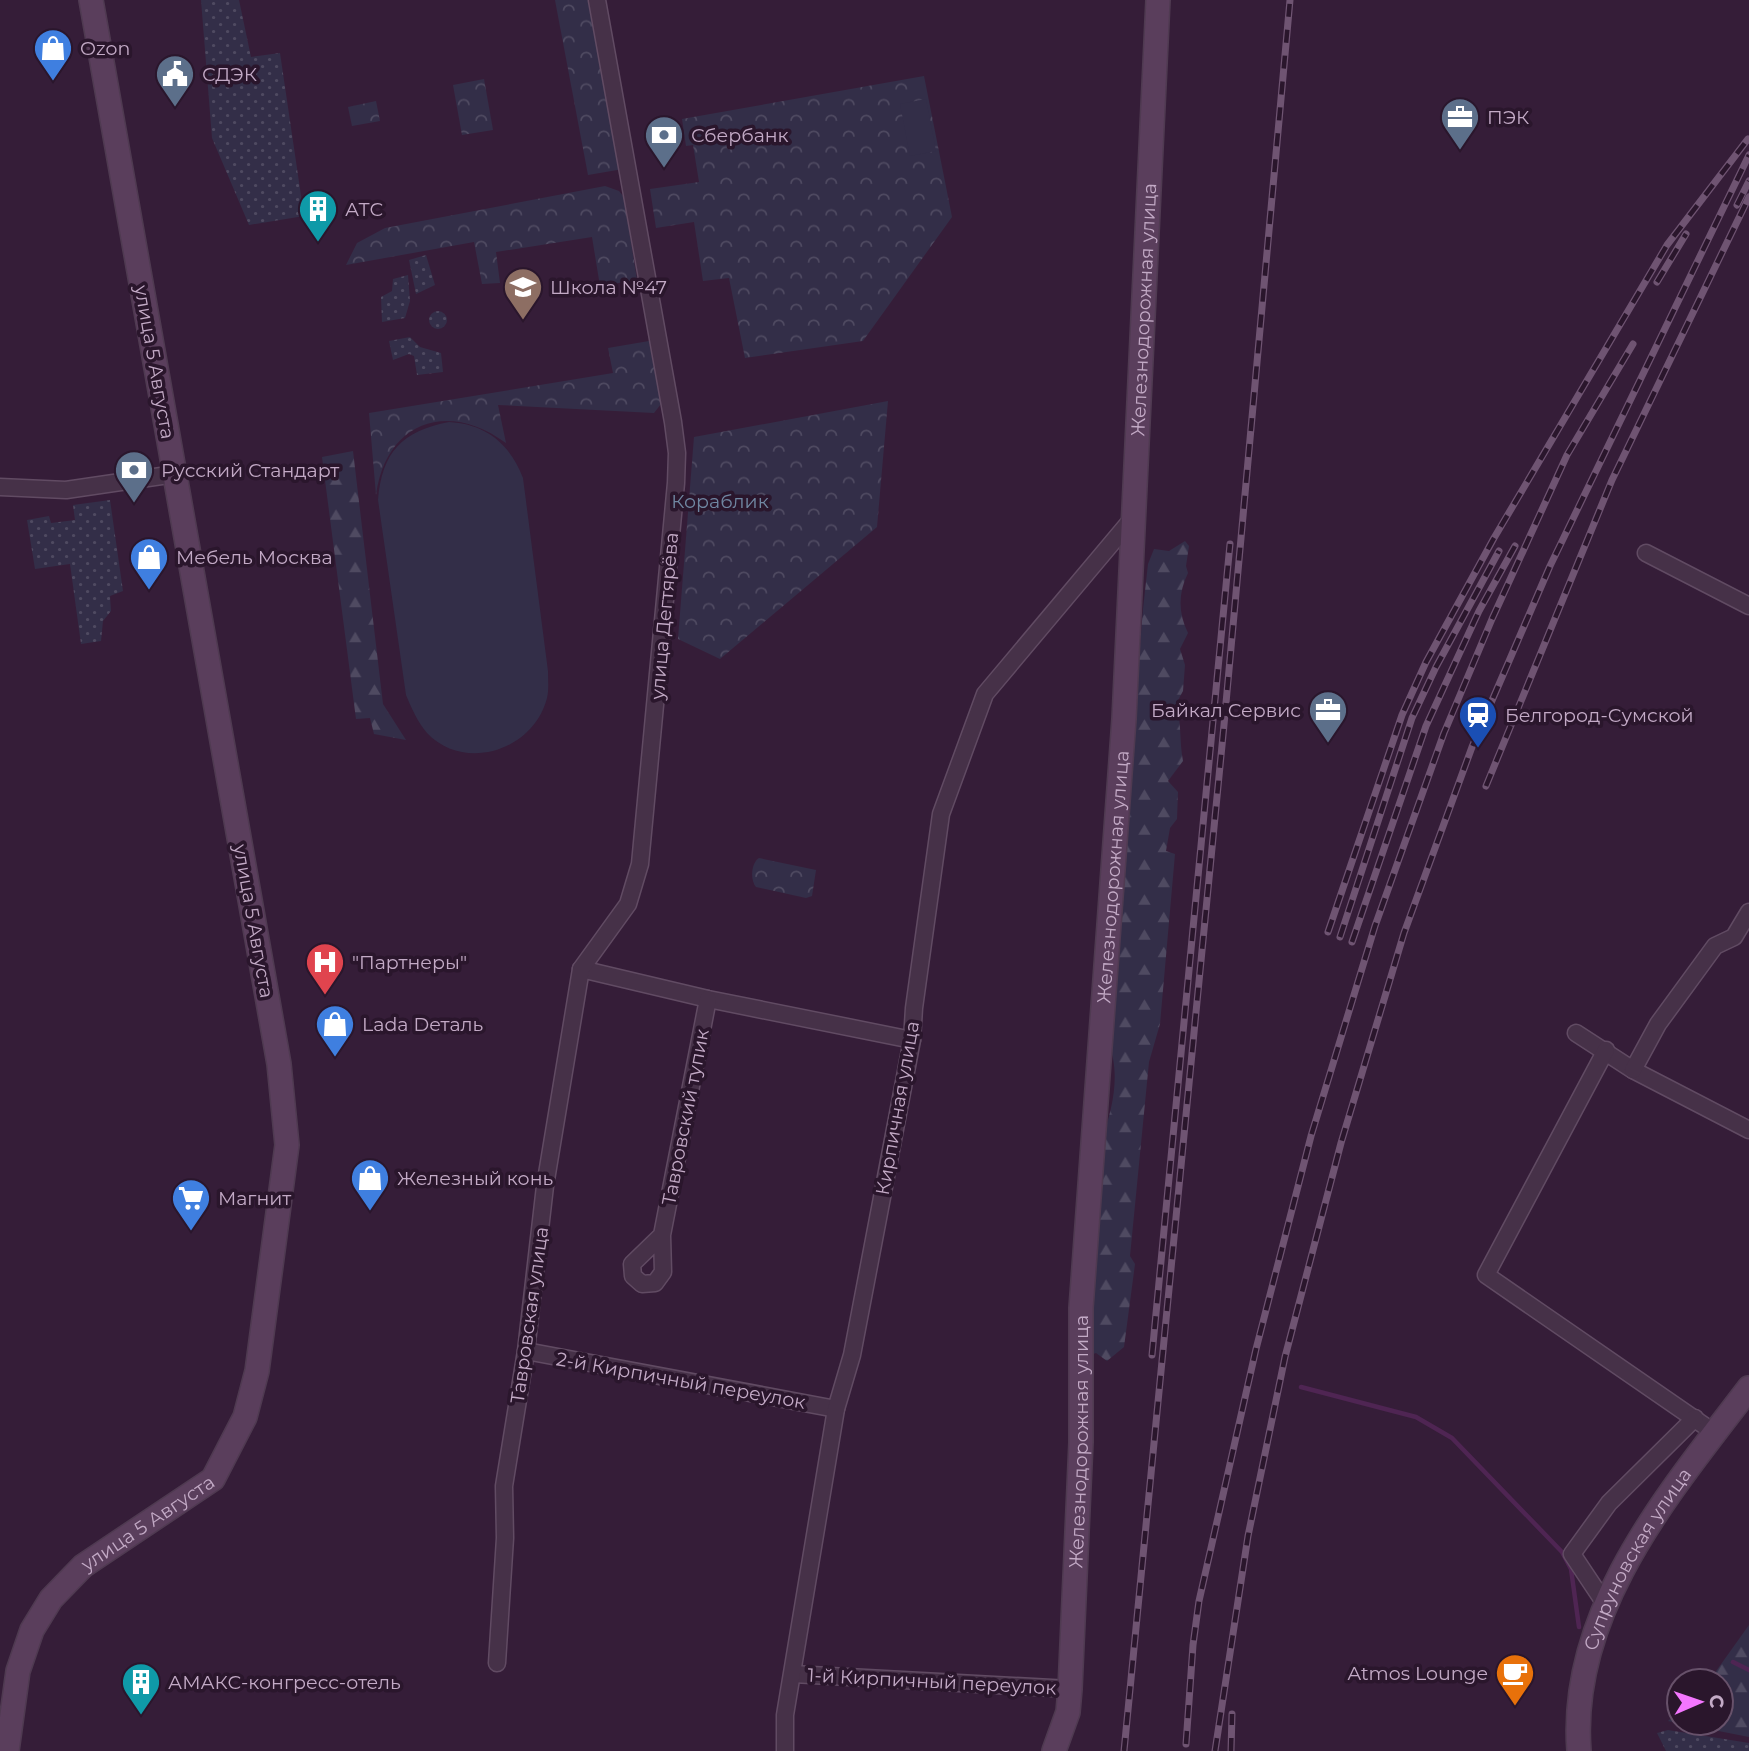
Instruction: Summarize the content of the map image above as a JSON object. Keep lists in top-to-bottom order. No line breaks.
{"streets":{"street":["Железнодорожная улица","улица 5 Августа","улица Дегтярёва","Кирпичная улица","Тавровский тупик","Тавровская улица","2-й Кирпичный переулок","Супруновская улица","1-й Кирпичный переулок"]},"crossings":[["Железнодорожная улица","Кирпичная улица"],["Железнодорожная улица","1-й Кирпичный переулок"],["улица Дегтярёва","Тавровская улица"],["Кирпичная улица","2-й Кирпичный переулок"],["Кирпичная улица","1-й Кирпичный переулок"],["Тавровская улица","2-й Кирпичный переулок"]],"parks":["Кораблик"],"places":{"shop":["Ozon","Мебель Москва","Lada Dеталь","Железный конь"],"public building":["СДЭК"],"office":["ПЭК","Байкал Сервис"],"bank":["Сбербанк","Русский Стандарт"],"building":["АТС","АМАКС-конгресс-отель"],"school or university":["Школа №47"],"station":["Белгород-Сумской"],"hospital":["\"Партнеры\""],"supermarket":["Магнит"],"cafe":["Atmos Lounge"]},"north":"right"}
